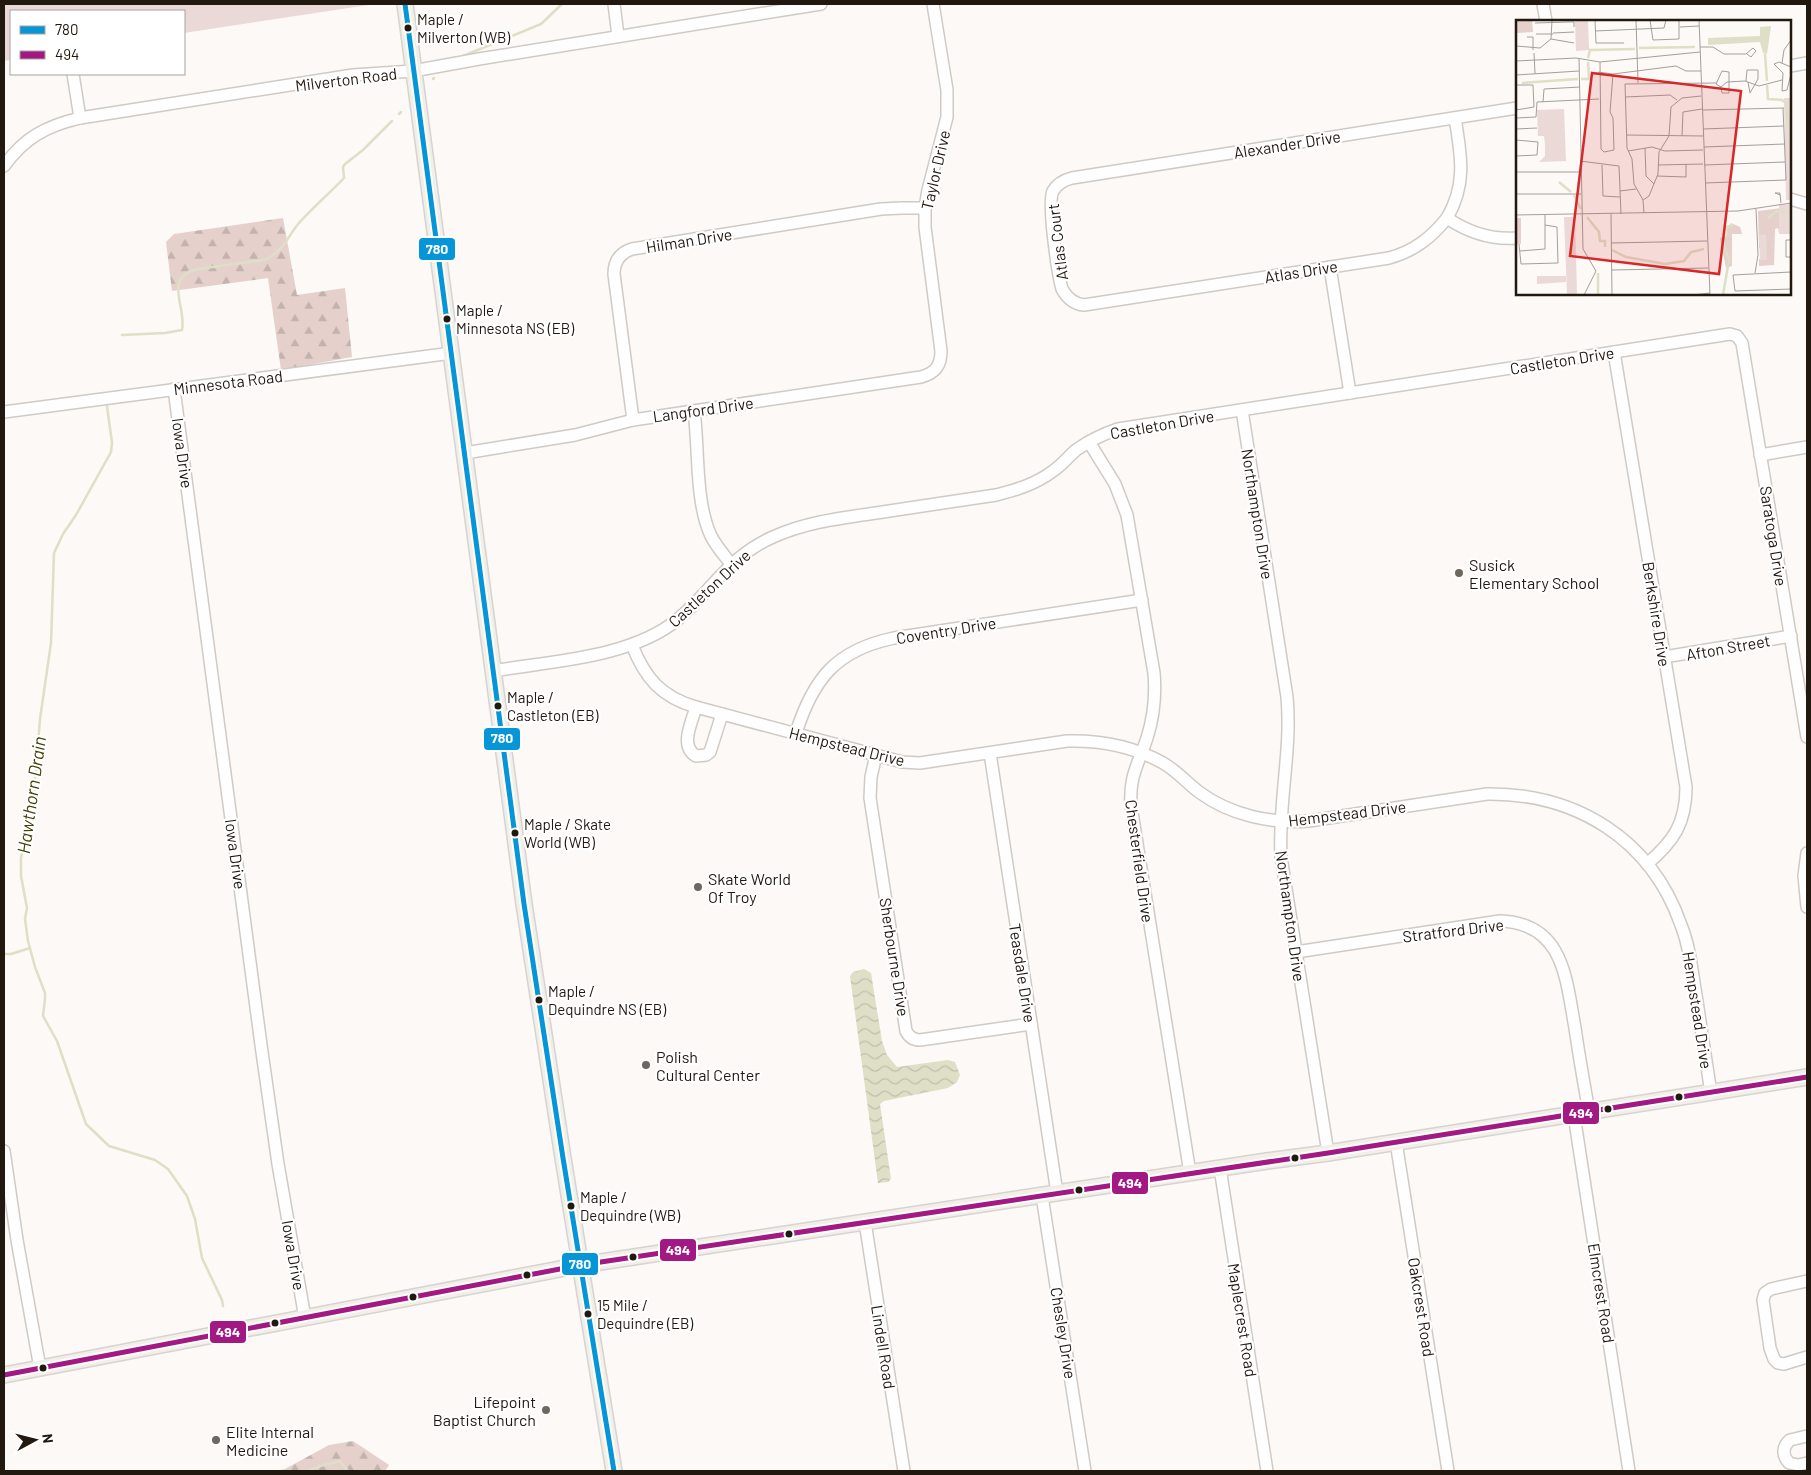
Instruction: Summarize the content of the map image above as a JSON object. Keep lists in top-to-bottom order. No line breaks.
{"streets":{"street":["Milverton Road","Alexander Drive","Taylor Drive","Hilman Drive","Atlas Court","Atlas Drive","Castleton Drive","Minnesota Road","Langford Drive","Iowa Drive","Northampton Drive","Saratoga Drive","Berkshire Drive","Coventry Drive","Afton Street","Hempstead Drive","Chesterfield Drive","Stratford Drive","Sherbourne Drive","Teasdale Drive","Elmcrest Road","Oakcrest Road","Maplecrest Road","Chesley Drive","Lindell Road"]},"crossings":[["Alexander Drive","Atlas Court"],["Alexander Drive","Atlas Drive"],["Taylor Drive","Hilman Drive"],["Taylor Drive","Langford Drive"],["Hilman Drive","Langford Drive"],["Atlas Court","Atlas Drive"],["Castleton Drive","Northampton Drive"],["Castleton Drive","Saratoga Drive"],["Castleton Drive","Berkshire Drive"],["Castleton Drive","Hempstead Drive"],["Castleton Drive","Chesterfield Drive"],["Minnesota Road","Iowa Drive"],["Northampton Drive","Hempstead Drive"],["Northampton Drive","Stratford Drive"],["Saratoga Drive","Afton Street"],["Berkshire Drive","Afton Street"],["Berkshire Drive","Hempstead Drive"],["Coventry Drive","Hempstead Drive"],["Coventry Drive","Chesterfield Drive"],["Hempstead Drive","Chesterfield Drive"],["Hempstead Drive","Sherbourne Drive"],["Hempstead Drive","Teasdale Drive"],["Stratford Drive","Elmcrest Road"],["Sherbourne Drive","Teasdale Drive"],["Teasdale Drive","Chesley Drive"]],"water":["Hawthorn Drain"],"places":["Maple / Milverton (WB)","Maple / Minnesota NS (EB)","Susick Elementary School","Maple / Castleton (EB)","Maple / Skate World (WB)","Skate World Of Troy","Maple / Dequindre NS (EB)","Polish Cultural Center","Maple / Dequindre (WB)","15 Mile / Dequindre (EB)","Lifepoint Baptist Church","Elite Internal Medicine"],"lines":["transit line 780","transit line 494"],"legend":["780","494"],"north":"right"}
